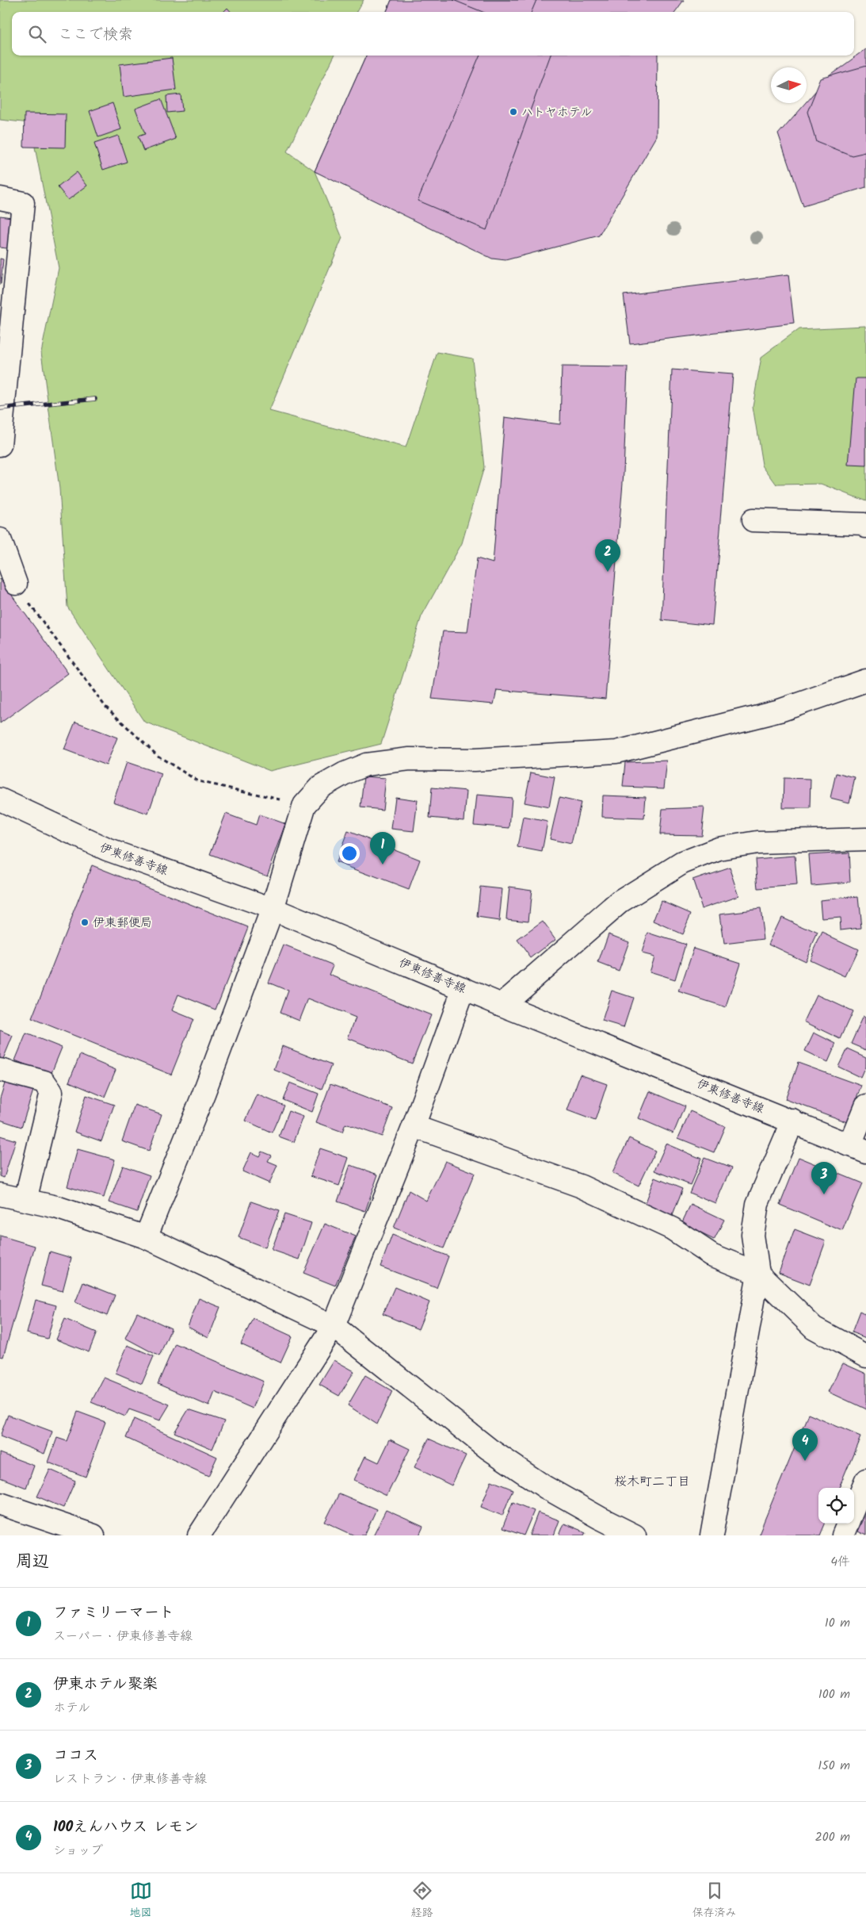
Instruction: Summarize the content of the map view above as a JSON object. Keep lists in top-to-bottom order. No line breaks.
{"streets":{"street":["伊東修善寺線"]},"districts":["桜木町二丁目"],"places":["ハトヤホテル","伊東郵便局"],"north":"right","page":{"search":"ここで検索","pins":["2","1","3","4"],"heading":["周辺","4件"],"list":[{"mark":"1","name":"ファミリーマート","note":"スーパー · 伊東修善寺線","value":"10 m"},{"mark":"2","name":"伊東ホテル聚楽","note":"ホテル","value":"100 m"},{"mark":"3","name":"ココス","note":"レストラン · 伊東修善寺線","value":"150 m"},{"mark":"4","name":"100えんハウス レモン","note":"ショップ","value":"200 m"}],"nav":["地図","経路","保存済み"]}}
